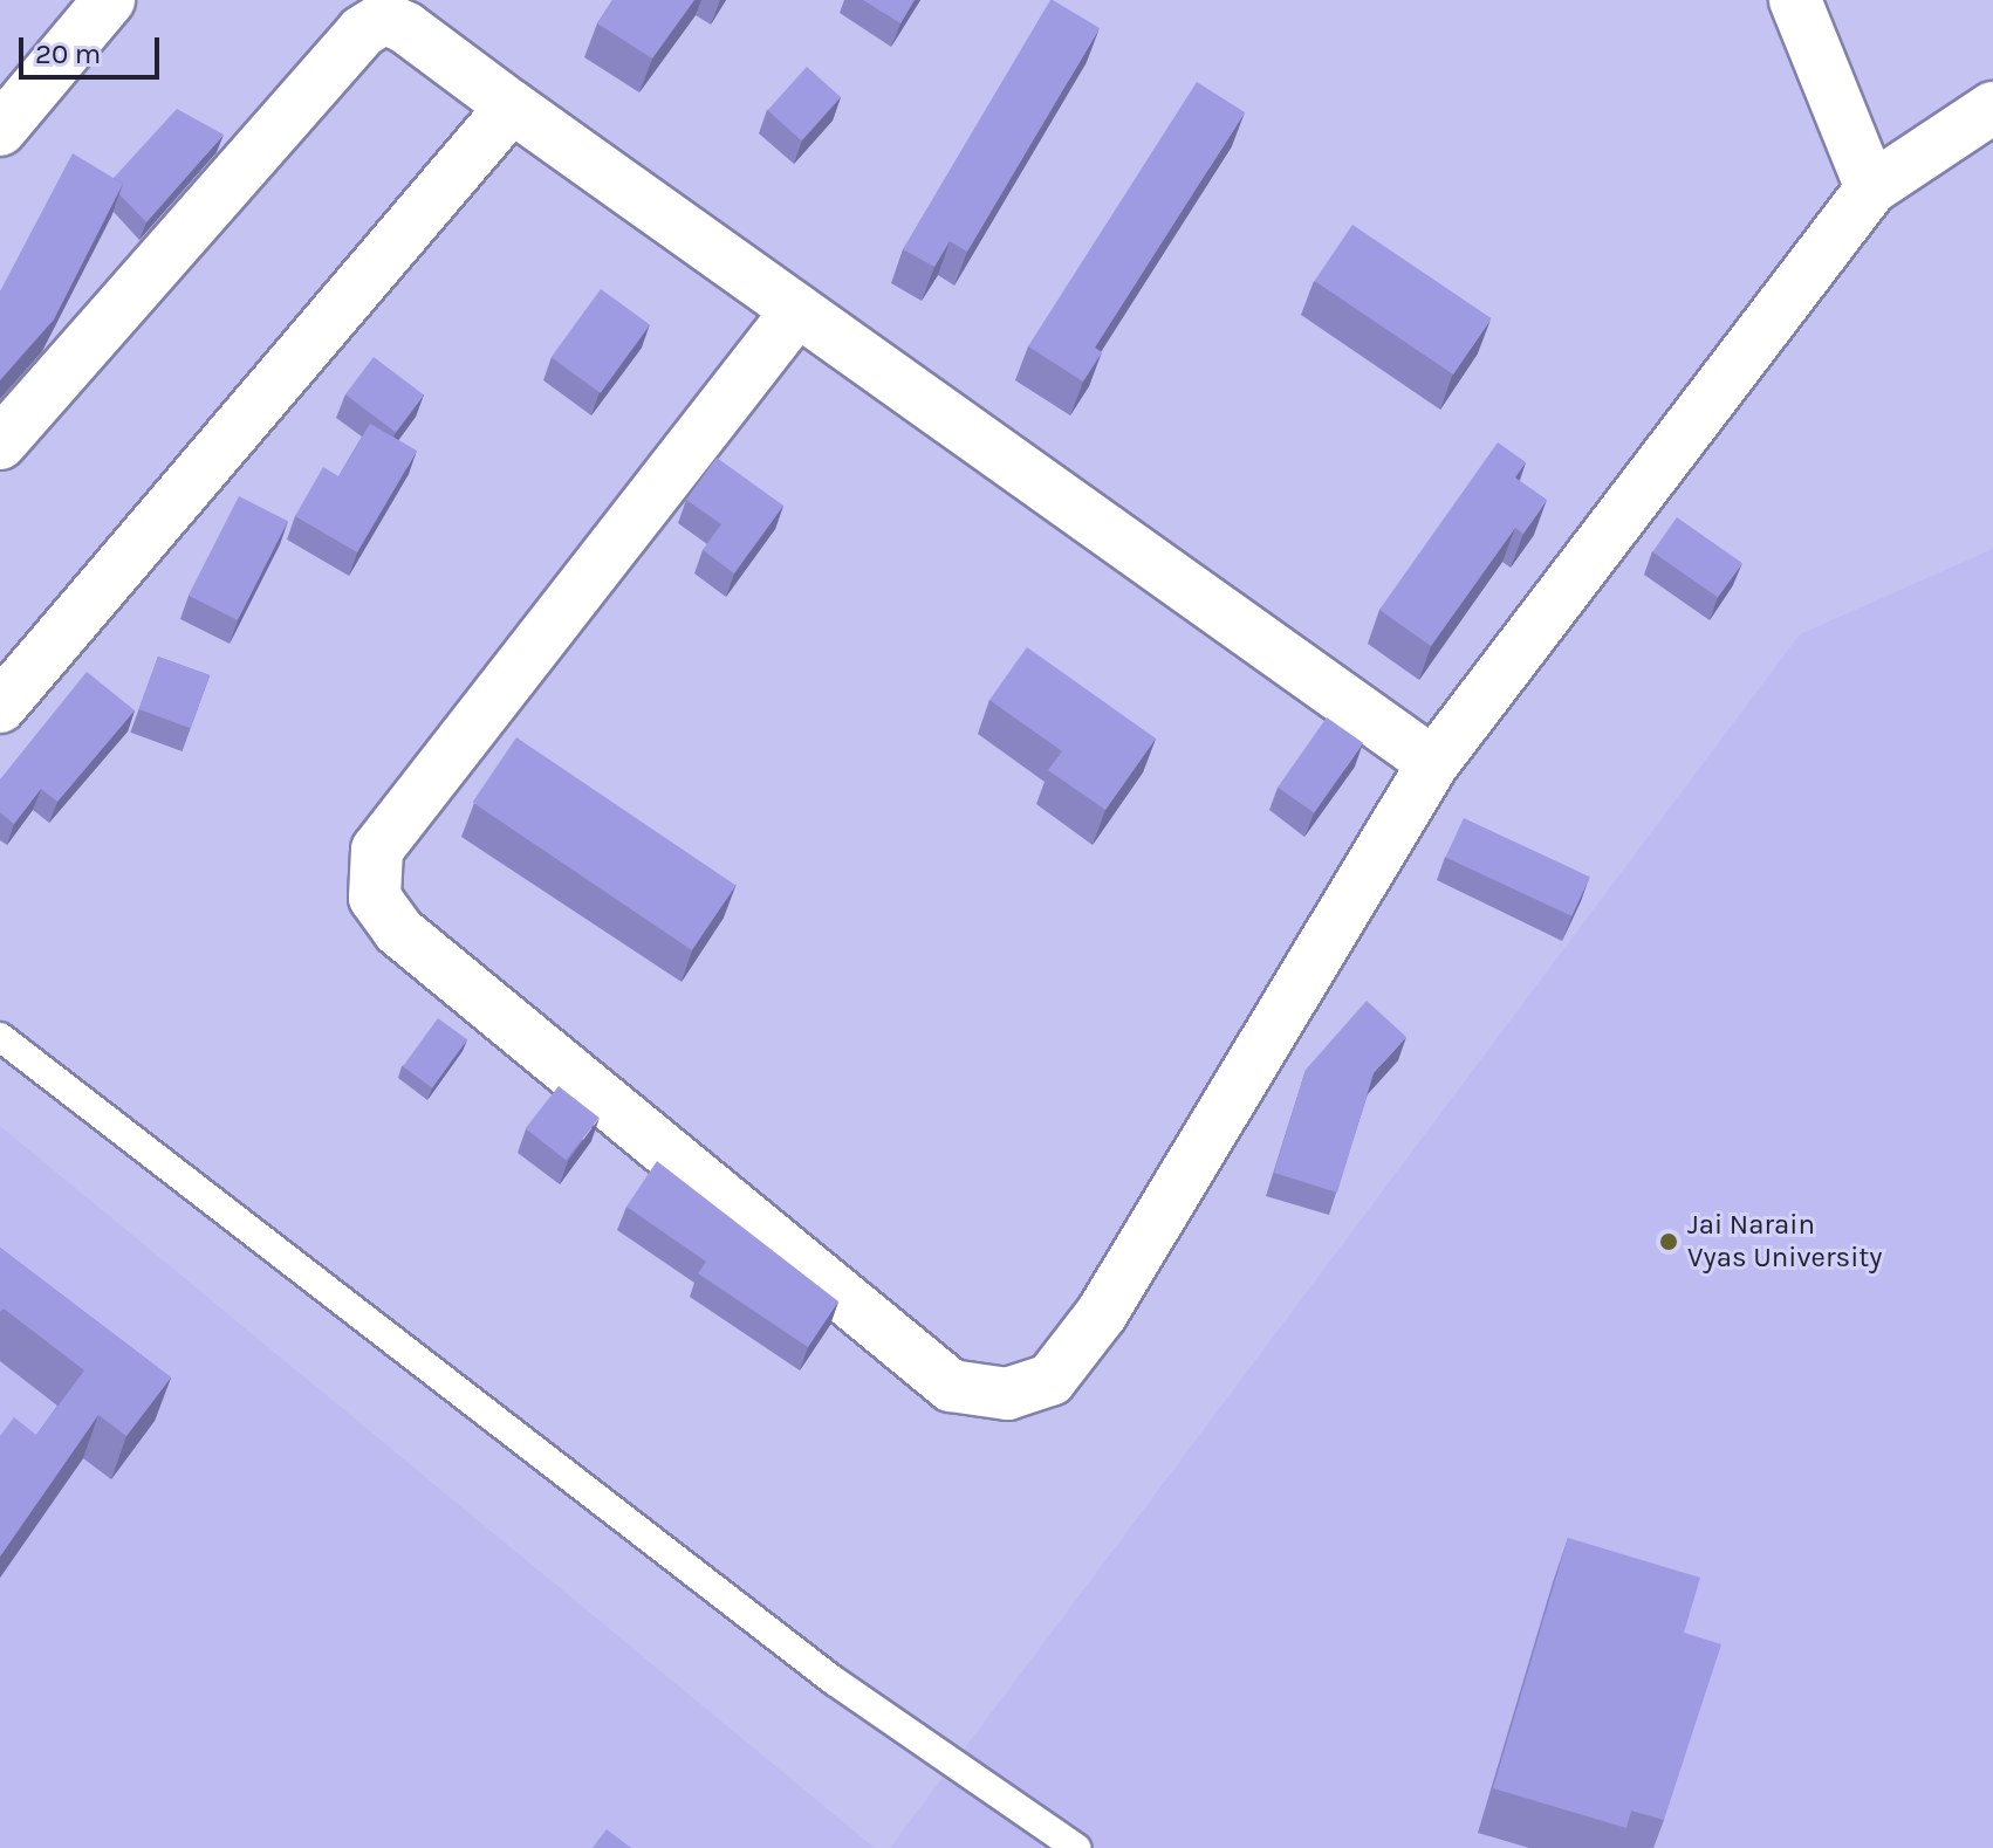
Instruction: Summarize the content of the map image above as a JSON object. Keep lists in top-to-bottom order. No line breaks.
{"places":["Jai Narain Vyas University"],"scale_bar":"20 m"}
